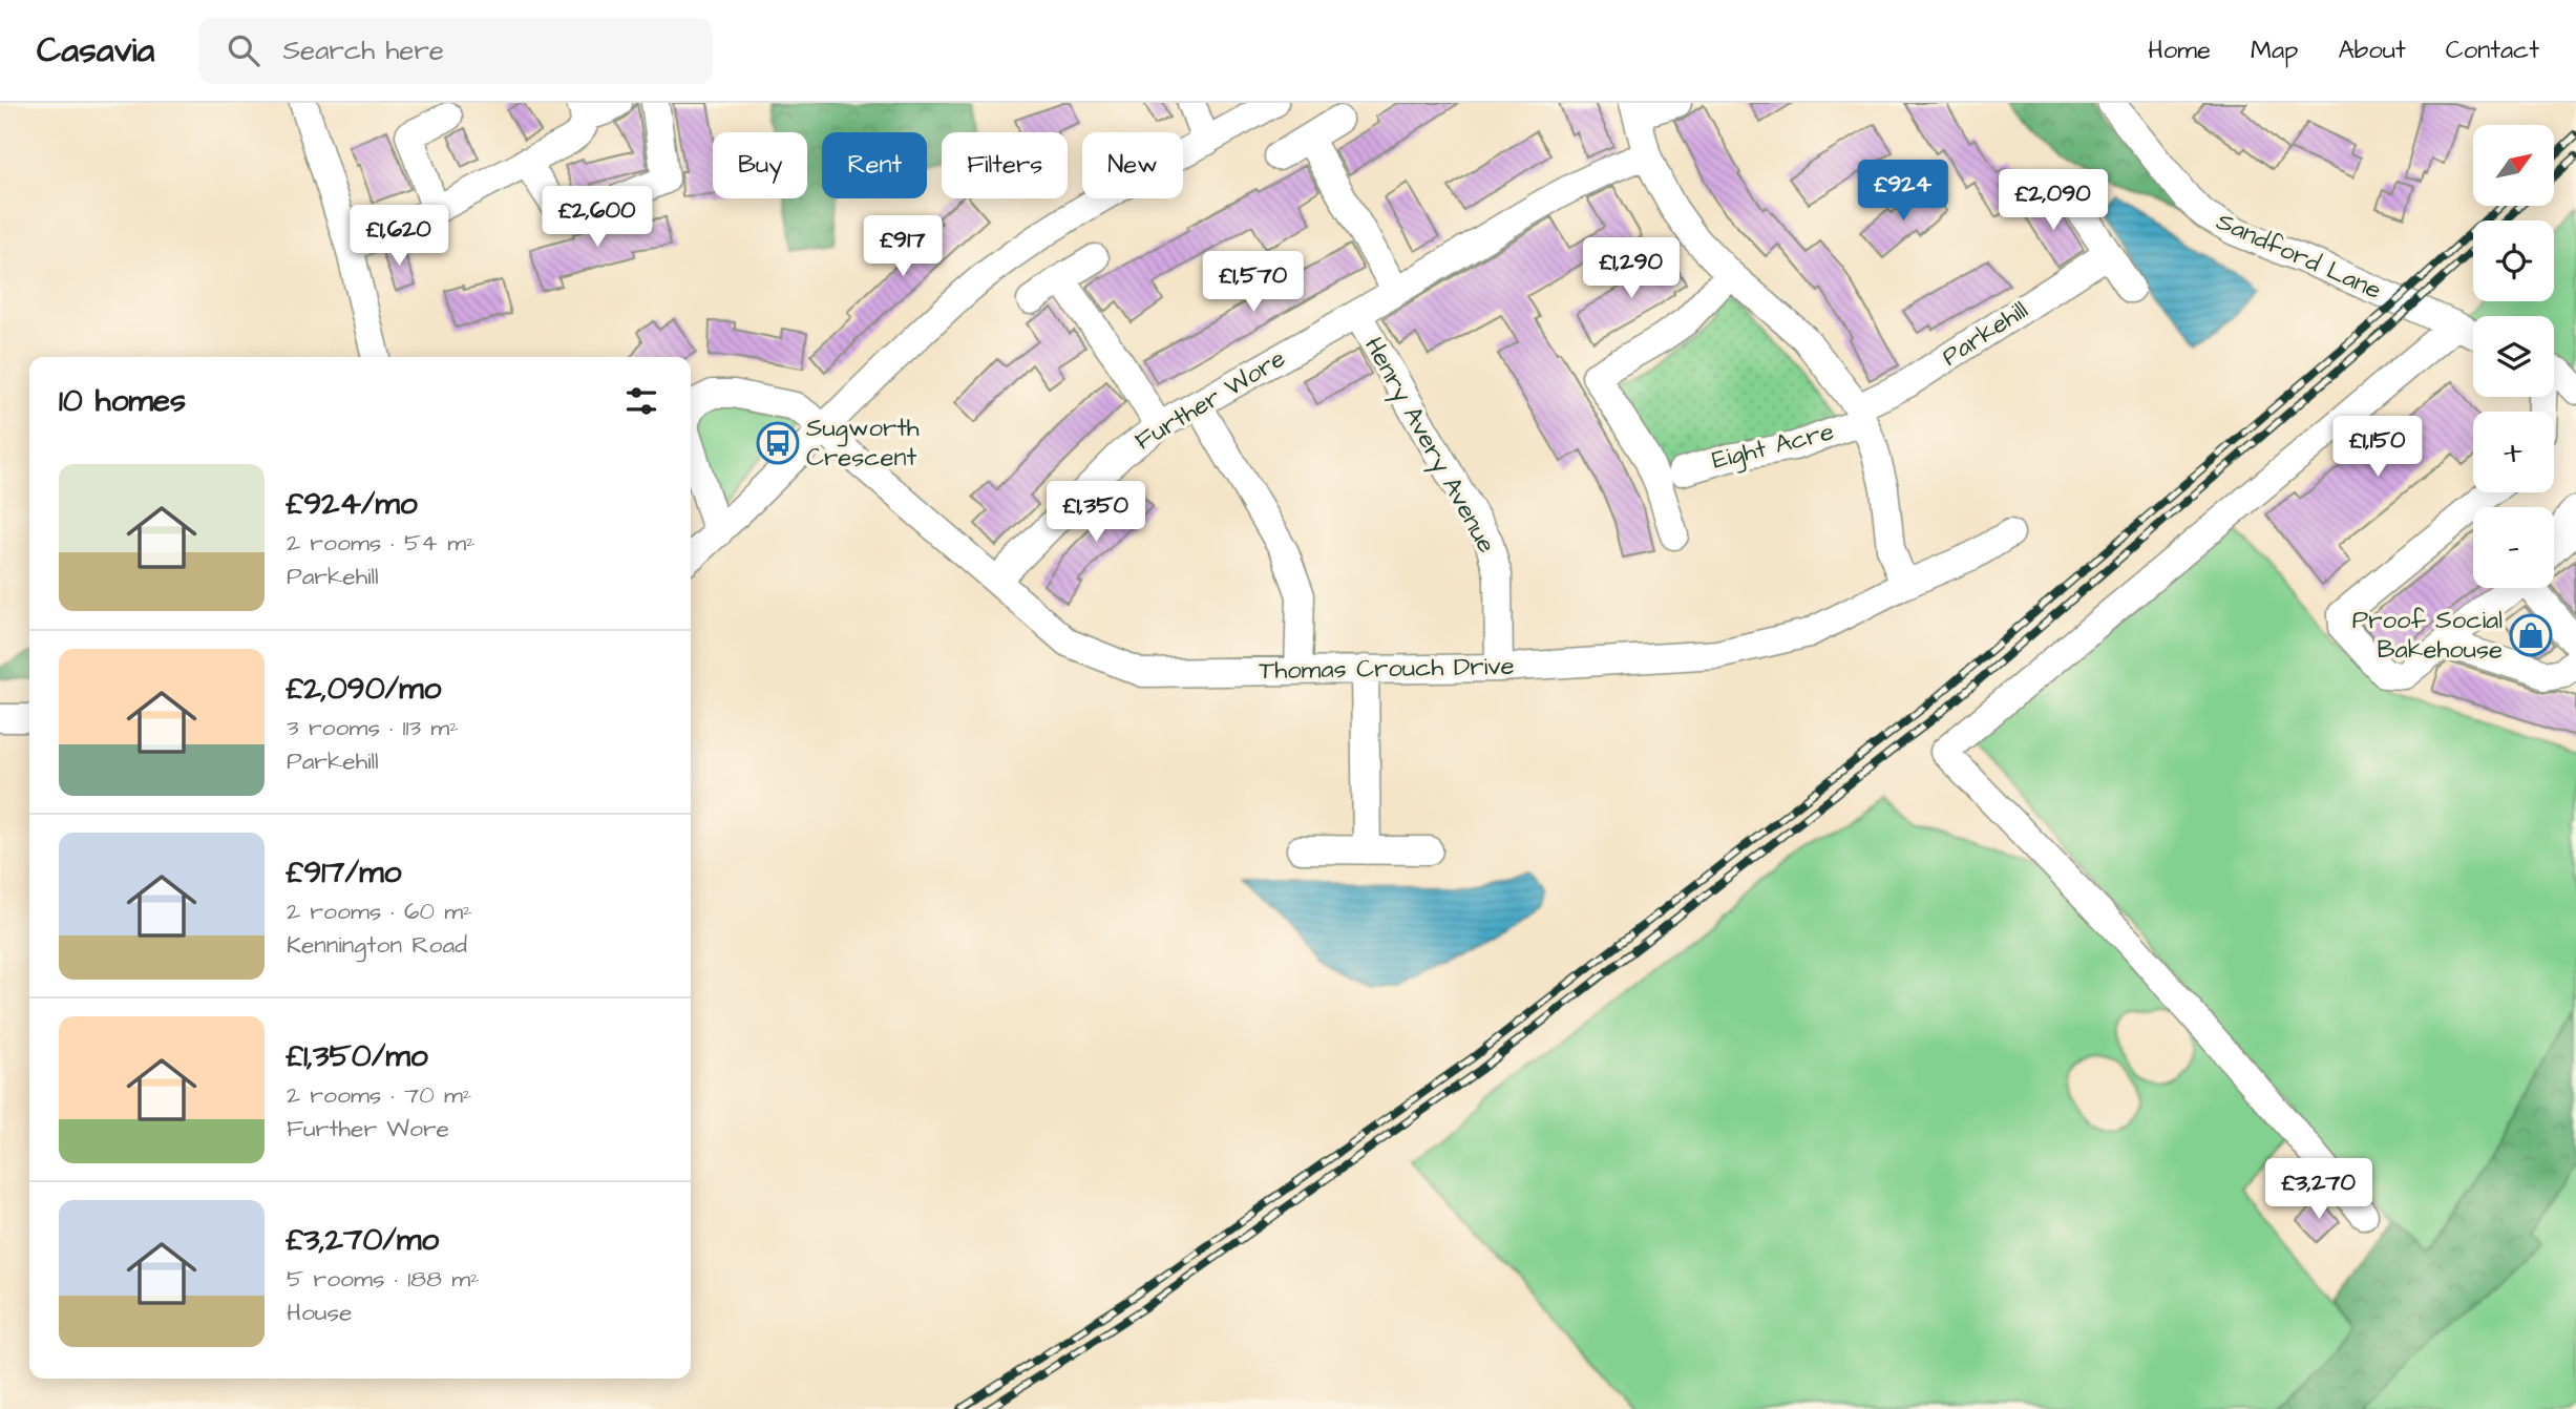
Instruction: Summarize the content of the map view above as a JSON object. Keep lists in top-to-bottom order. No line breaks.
{"streets":{"street":["Sandford Lane","Parkehill","Further Wore","Henry Avery Avenue","Eight Acre","Thomas Crouch Drive"]},"crossings":[["Parkehill","Eight Acre"],["Further Wore","Henry Avery Avenue"],["Further Wore","Eight Acre"],["Further Wore","Thomas Crouch Drive"],["Henry Avery Avenue","Thomas Crouch Drive"],["Eight Acre","Thomas Crouch Drive"]],"places":{"bus stop":["Sugworth Crescent"],"shop":["Proof Social Bakehouse"]},"north":"top right","page":{"header":"Casavia","search":"Search here","nav":["Home","Map","About","Contact"],"map_buttons":["+","−"],"chip":["Buy","Rent","Filters","New"],"price":["£924","£2,090","£2,600","£1,620","£917","£1,290","£1,570","£1,150","£1,350","£3,270"],"heading":"10 homes","list":[{"name":"£924/mo","note":"2 rooms · 54 m² · Parkehill"},{"name":"£2,090/mo","note":"3 rooms · 113 m² · Parkehill"},{"name":"£917/mo","note":"2 rooms · 60 m² · Kennington Road"},{"name":"£1,350/mo","note":"2 rooms · 70 m² · Further Wore"},{"name":"£3,270/mo","note":"5 rooms · 188 m² · House"}]}}
